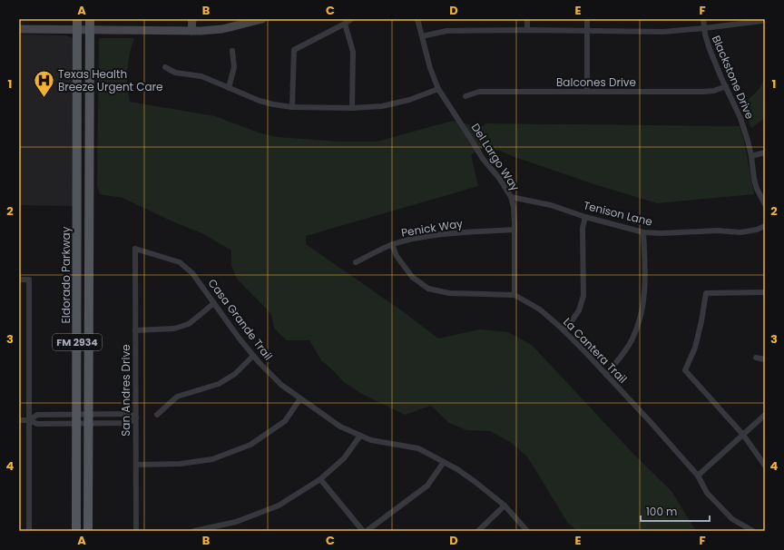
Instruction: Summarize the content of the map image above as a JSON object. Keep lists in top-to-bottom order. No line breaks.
{"streets":{"main road":["Eldorado Parkway","FM 2934"],"street":["Blackstone Drive","Balcones Drive","Del Largo Way","Tenison Lane","Penick Way","Casa Grande Trail","La Cantera Trail","San Andres Drive"]},"crossings":[["Blackstone Drive","Balcones Drive"],["Del Largo Way","Tenison Lane"],["Del Largo Way","Penick Way"],["Del Largo Way","La Cantera Trail"],["Penick Way","La Cantera Trail"],["Casa Grande Trail","San Andres Drive"]],"places":{"hospital":["Texas Health Breeze Urgent Care"]},"scale_bar":"100 m","grid":{"columns":["A","B","C","D","E","F"],"rows":["1","2","3","4"]}}
